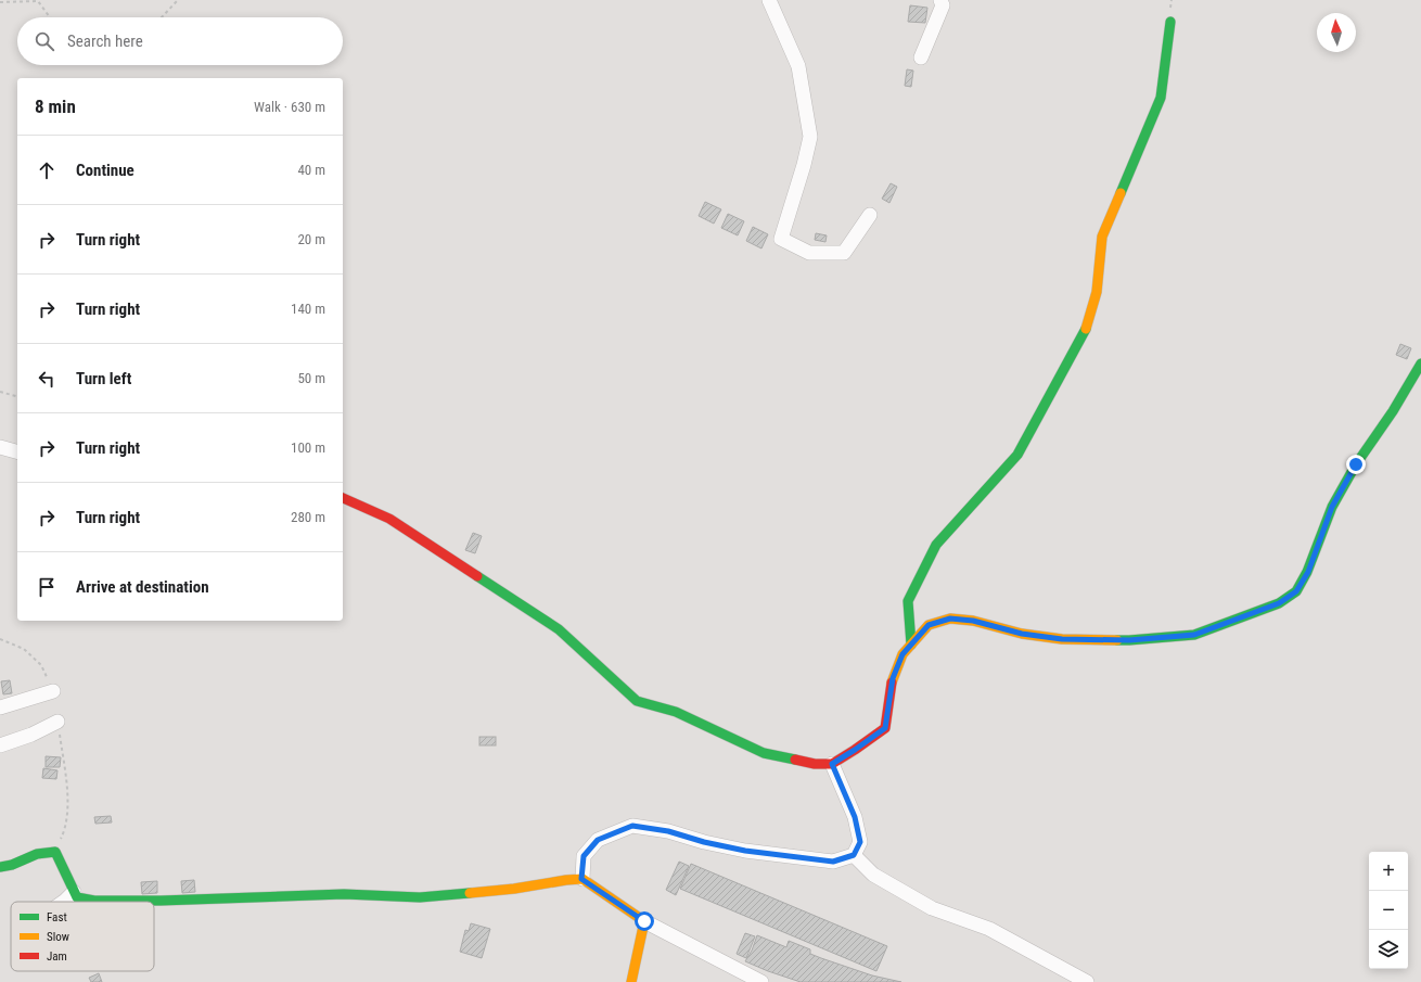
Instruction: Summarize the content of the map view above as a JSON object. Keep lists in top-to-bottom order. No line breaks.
{"legend":["Fast","Slow","Jam"],"north":"top","page":{"search":"Search here","heading":["8 min","Walk · 630 m"],"list":[["Continue","40 m"],["Turn right","20 m"],["Turn right","140 m"],["Turn left","50 m"],["Turn right","100 m"],["Turn right","280 m"],"Arrive at destination"],"map_buttons":["+","−"]}}
